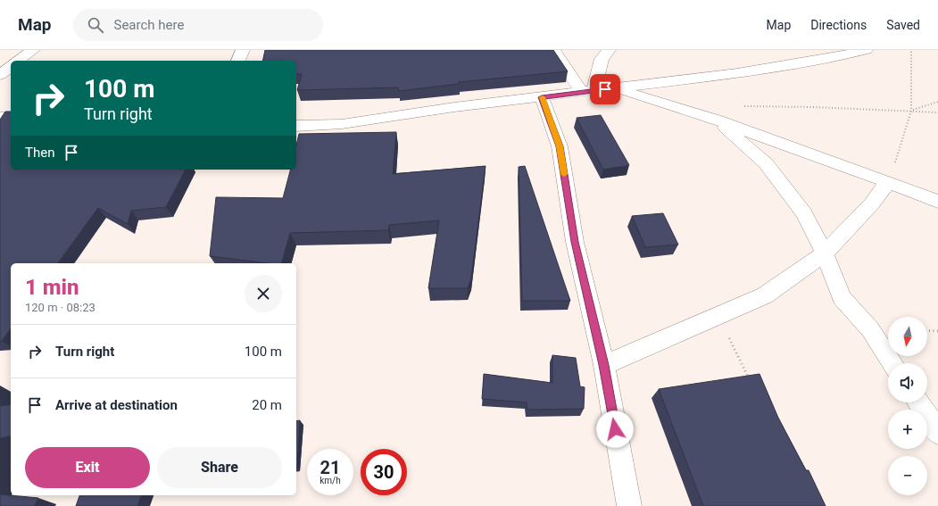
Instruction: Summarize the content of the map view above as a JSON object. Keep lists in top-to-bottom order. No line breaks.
{"north":"bottom","page":{"header":"Map","search":"Search here","nav":["Map","Directions","Saved"],"turn":["100 m","Turn right"],"then":"Then","heading":["1 min","120 m · 08:23"],"map_buttons":["+","−"],"list":[{"name":"Turn right","value":"100 m"},{"name":"Arrive at destination","value":"20 m"}],"buttons":["Exit","Share"],"speed":"21 km/h","limit":"30"}}
